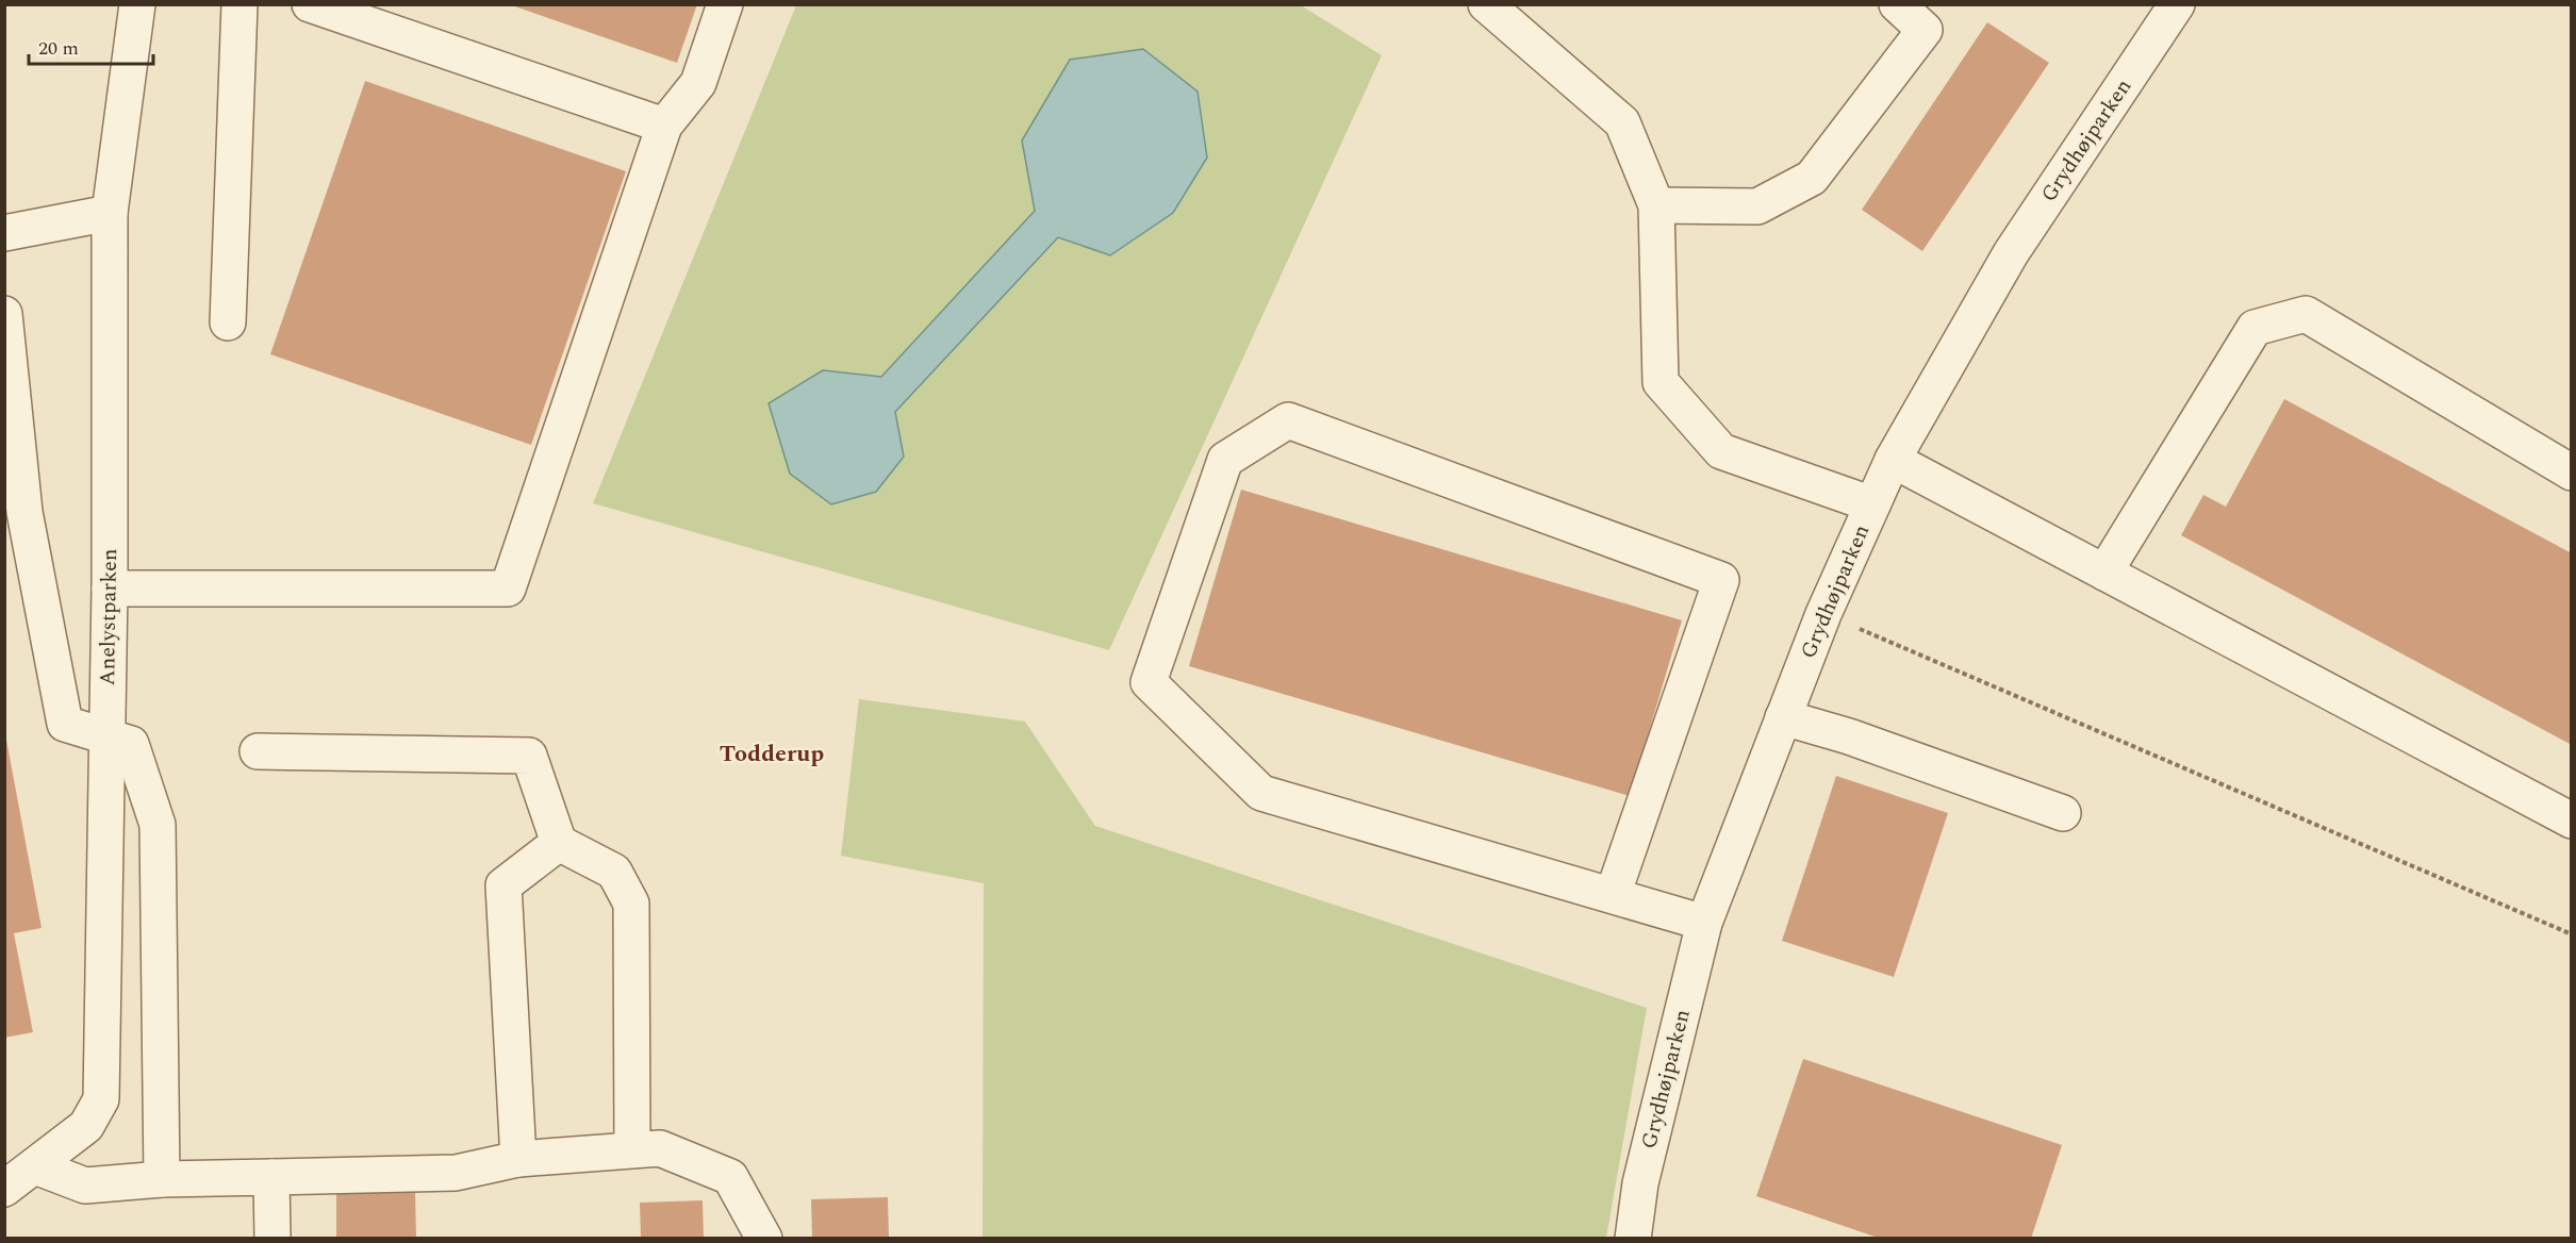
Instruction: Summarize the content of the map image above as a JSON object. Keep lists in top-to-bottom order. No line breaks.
{"streets":{"street":["Grydhøjparken","Anelystparken"]},"districts":["Todderup"],"scale_bar":"20 m"}
